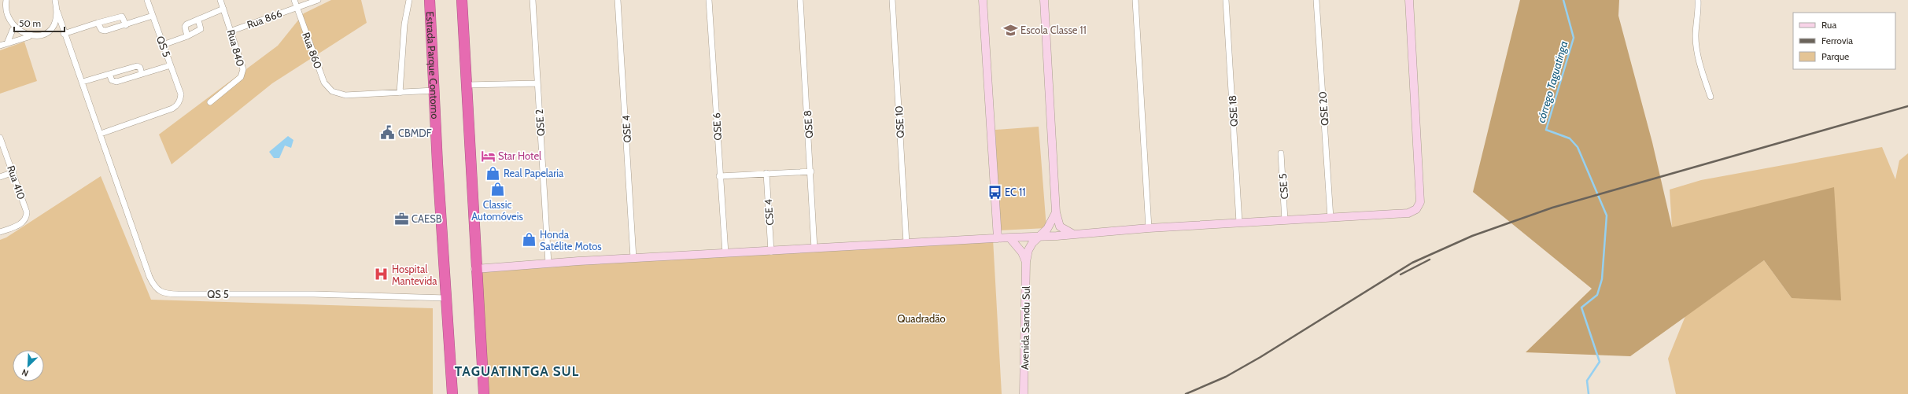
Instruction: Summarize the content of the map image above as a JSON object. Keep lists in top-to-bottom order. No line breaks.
{"streets":{"highway":["Estrada Parque Contorno"],"street":["Rua 866","QS 5","Rua 840","Rua 860","QSE 20","QSE 18","QSE 10","QSE 2","QSE 8","QSE 6","QSE 4","Rua 410","CSE 5","CSE 4","Avenida Samdu Sul"]},"crossings":[["Rua 866","Rua 840"],["Rua 866","Rua 860"],["QS 5","Estrada Parque Contorno"]],"districts":["TAGUATINTGA SUL"],"water":["córrego Taguatinga"],"parks":["Quadradão"],"places":{"school or university":["Escola Classe 11"],"public building":["CBMDF"],"hotel":["Star Hotel"],"shop":["Real Papelaria","Classic Automóveis","Honda Satélite Motos"],"bus stop":["EC 11"],"office":["CAESB"],"hospital":["Hospital Mantevida"]},"legend":["Rua","Ferrovia","Parque"],"scale_bar":"50 m","north":"bottom left"}
